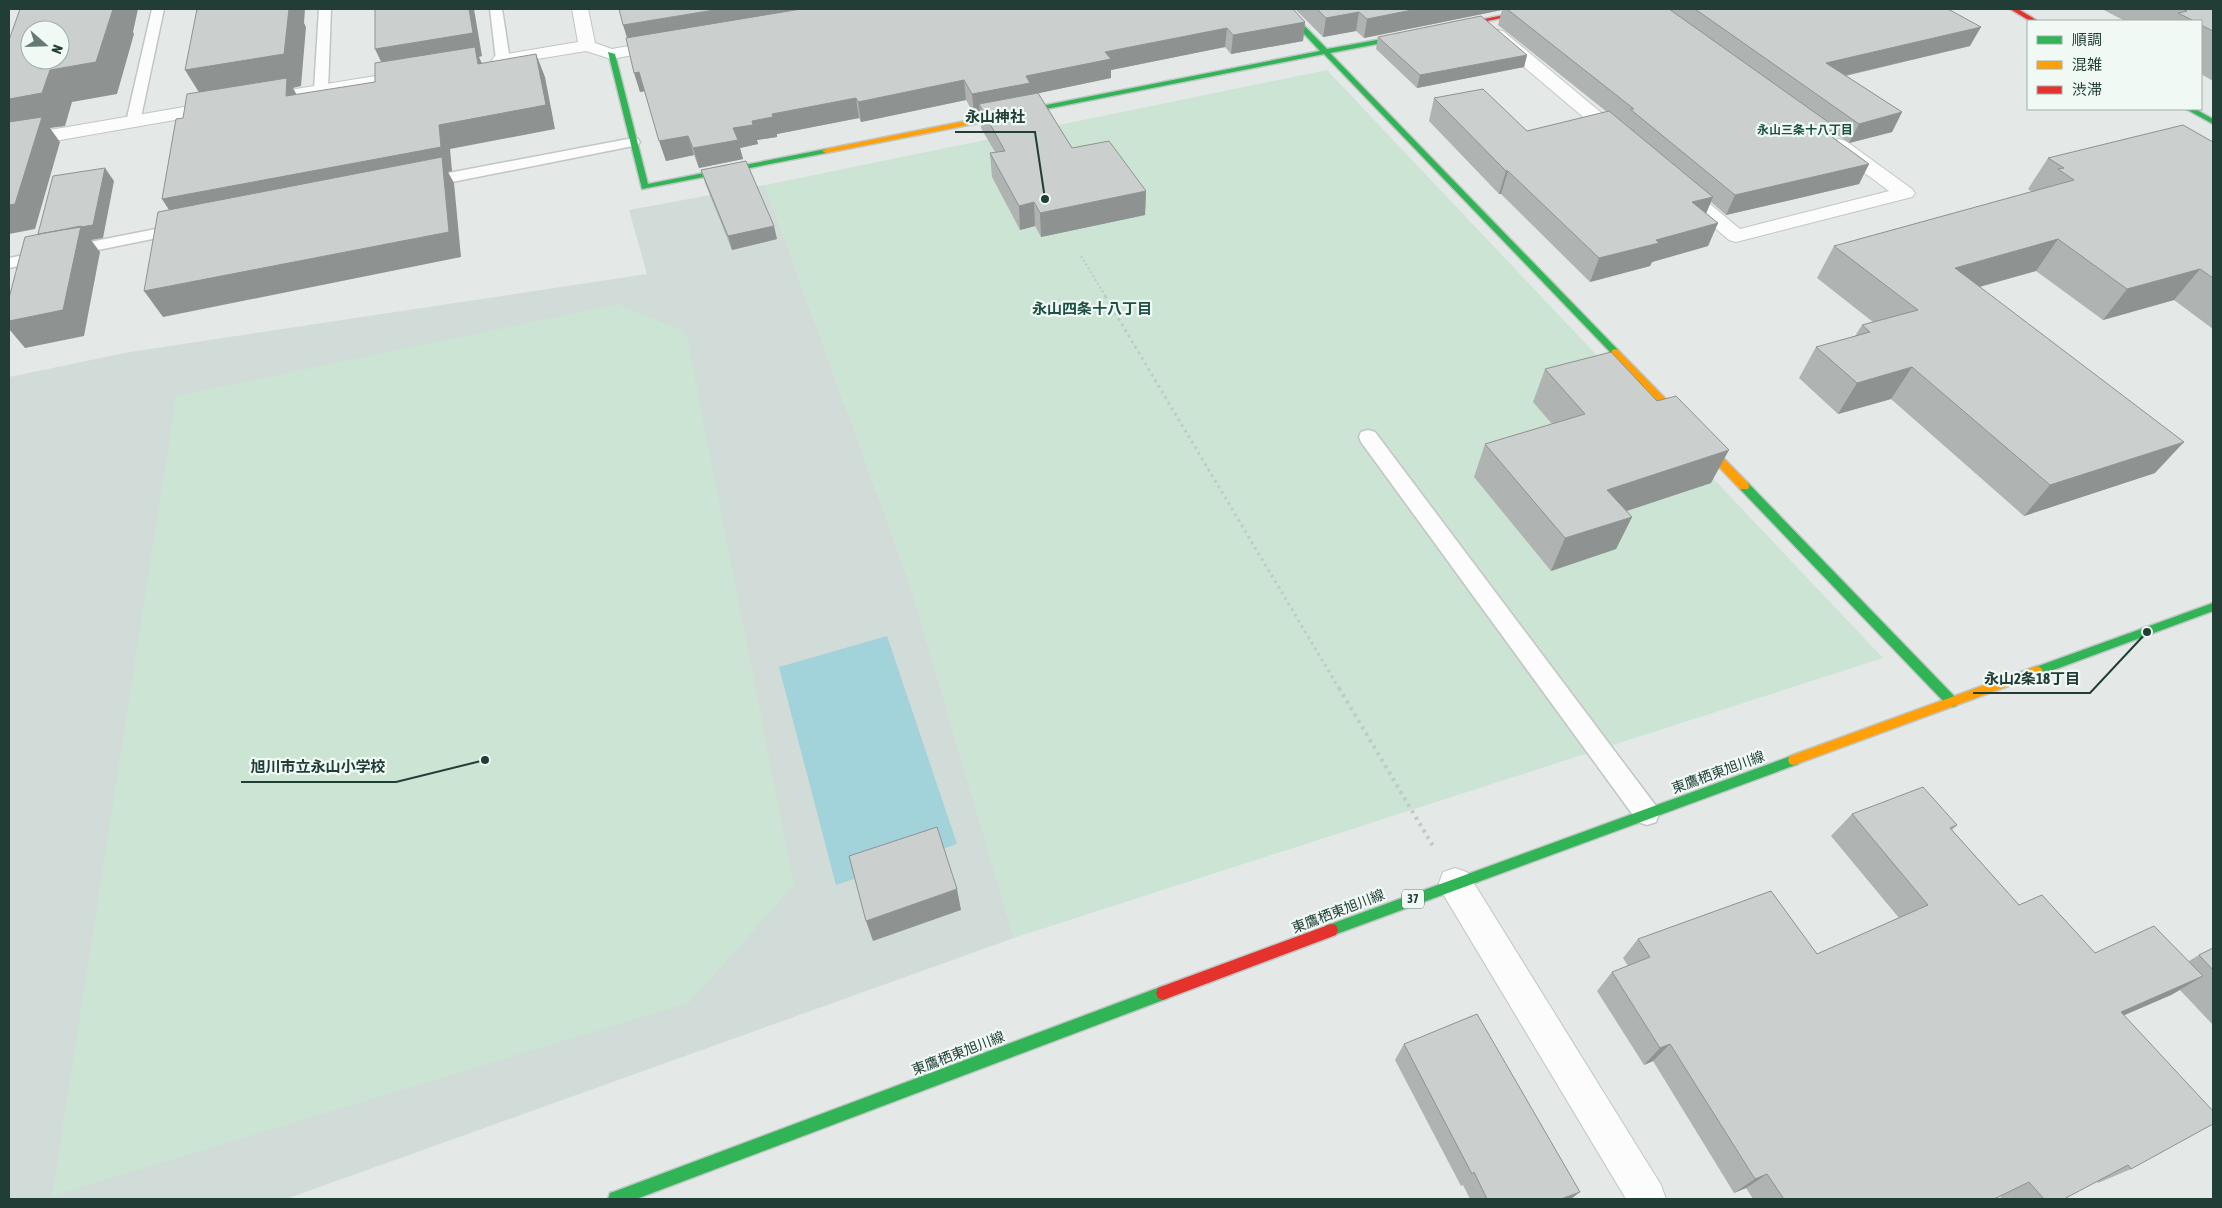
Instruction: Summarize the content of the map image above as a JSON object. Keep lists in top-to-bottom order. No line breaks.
{"streets":{"main road":["東鷹栖東旭川線","37"]},"districts":["永山三条十八丁目","永山四条十八丁目"],"places":["永山神社","永山2条18丁目","旭川市立永山小学校"],"legend":["順調","混雑","渋滞"],"north":"right"}
